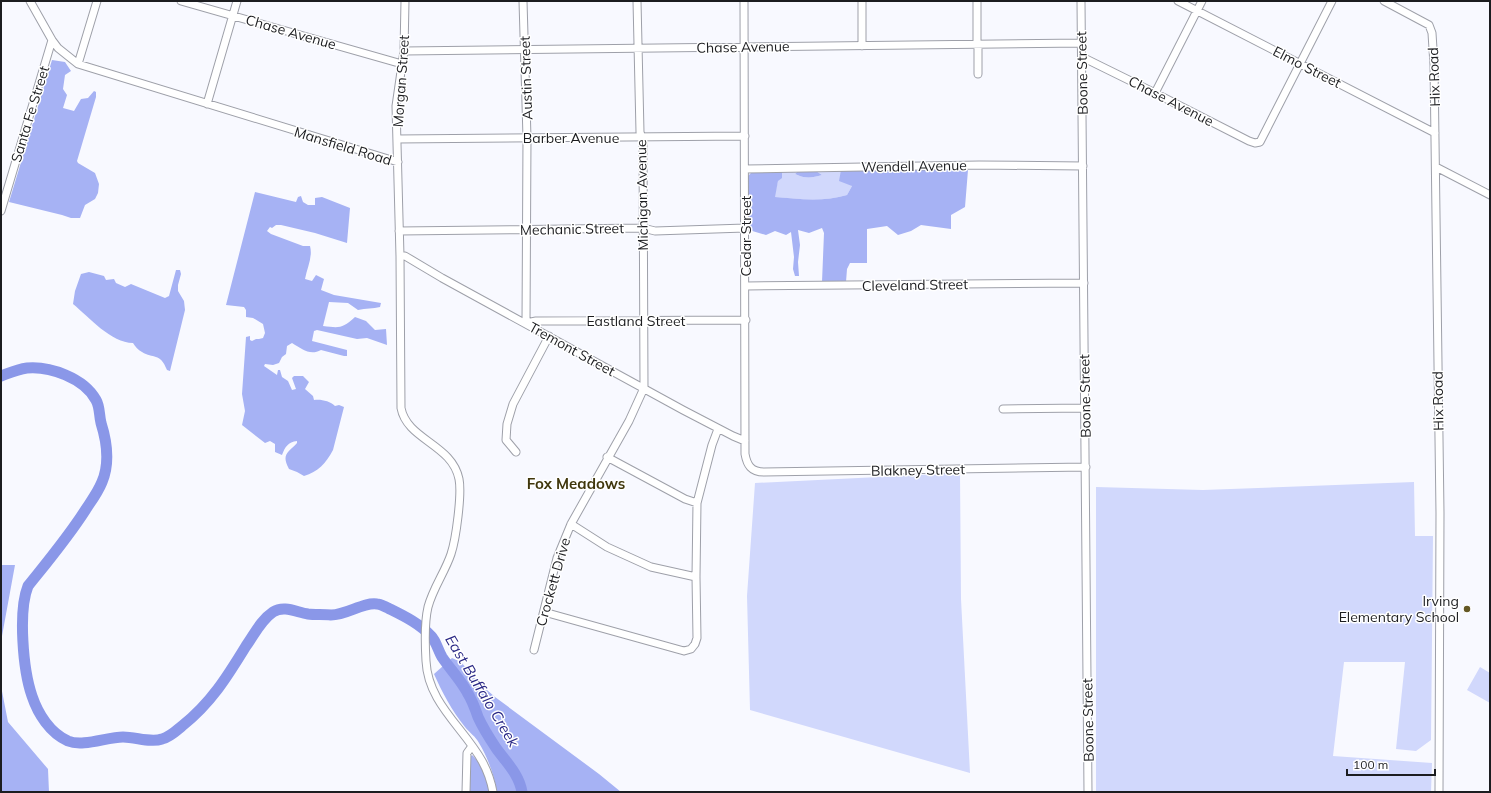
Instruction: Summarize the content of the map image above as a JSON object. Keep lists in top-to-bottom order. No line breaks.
{"streets":{"street":["Chase Avenue","Elmo Street","Boone Street","Hix Road","Austin Street","Morgan Street","Santa Fe Street","Barber Avenue","Mansfield Road","Wendell Avenue","Michigan Avenue","Mechanic Street","Cedar Street","Cleveland Street","Eastland Street","Tremont Street","Blakney Street","Crockett Drive"]},"crossings":[["Chase Avenue","Elmo Street"],["Chase Avenue","Boone Street"],["Chase Avenue","Austin Street"],["Chase Avenue","Morgan Street"],["Chase Avenue","Michigan Avenue"],["Chase Avenue","Cedar Street"],["Elmo Street","Hix Road"],["Boone Street","Wendell Avenue"],["Boone Street","Cleveland Street"],["Boone Street","Blakney Street"],["Austin Street","Barber Avenue"],["Austin Street","Mechanic Street"],["Austin Street","Eastland Street"],["Austin Street","Tremont Street"],["Morgan Street","Barber Avenue"],["Morgan Street","Mansfield Road"],["Santa Fe Street","Mansfield Road"],["Barber Avenue","Michigan Avenue"],["Barber Avenue","Cedar Street"],["Mansfield Road","Mechanic Street"],["Mansfield Road","Tremont Street"],["Wendell Avenue","Cedar Street"],["Michigan Avenue","Mechanic Street"],["Michigan Avenue","Eastland Street"],["Michigan Avenue","Tremont Street"],["Michigan Avenue","Crockett Drive"],["Mechanic Street","Cedar Street"],["Cedar Street","Cleveland Street"],["Cedar Street","Eastland Street"],["Cedar Street","Tremont Street"],["Cedar Street","Blakney Street"],["Eastland Street","Tremont Street"],["Tremont Street","Crockett Drive"]],"districts":["Fox Meadows"],"water":["East Buffalo Creek"],"places":["Irving Elementary School"],"scale_bar":"100 m"}
